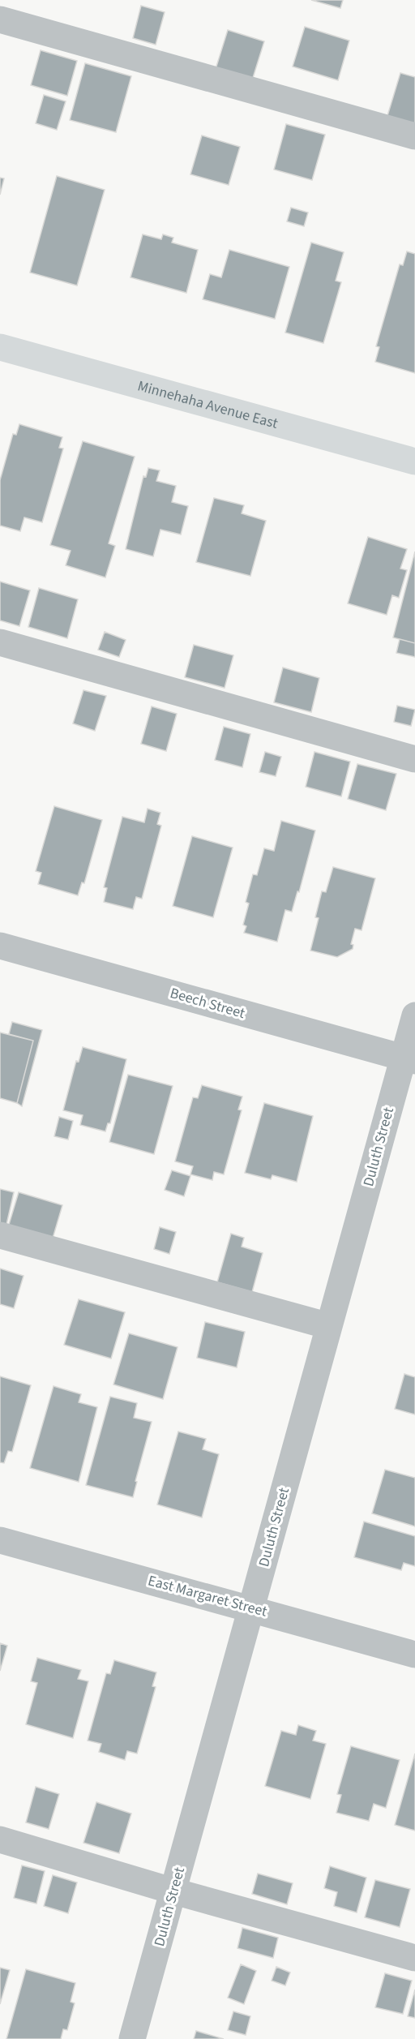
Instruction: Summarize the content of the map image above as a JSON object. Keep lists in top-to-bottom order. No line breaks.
{"streets":{"main road":["Minnehaha Avenue East"],"street":["Beech Street","Duluth Street","East Margaret Street"]},"crossings":[["Beech Street","Duluth Street"],["Duluth Street","East Margaret Street"]]}
